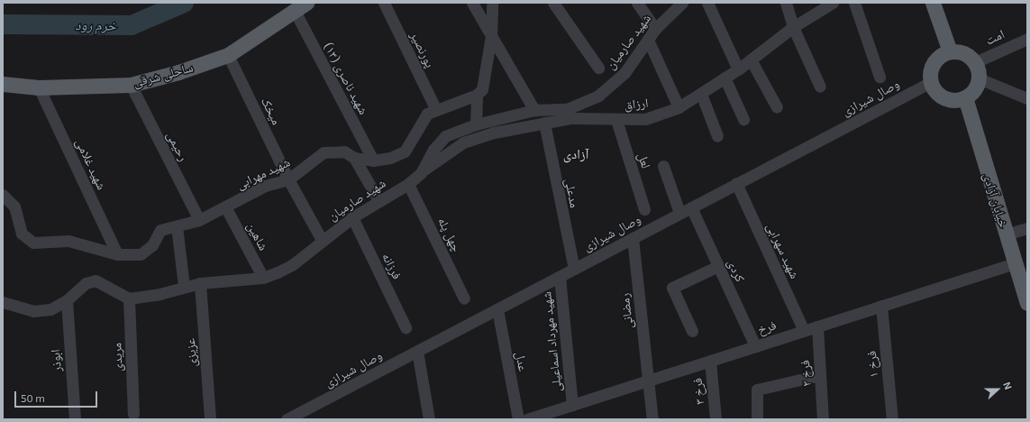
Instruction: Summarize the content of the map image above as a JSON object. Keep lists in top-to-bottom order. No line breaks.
{"streets":{"main road":["ساحلی شرقی","خیابان آزادی"],"street":["امت","شهید صارمیان","پورنصیر","شهید ناصری (۱۳)","وصال شیرازی","ارزاق","میخک","رحیمی","لعل","شهید غلامی","شهید مهرابی","مدعلی","چهل پله","شاهين","شهید سهرابی","فرزانه","کردی","رمضانی","فرخ","شهید مهرداد اسماعیلی","عزیزی","مریدی","ابوذر","عدل","فرخ ۱","فرخ ۲","فرخ ۳"]},"crossings":[["امت","وصال شیرازی"],["امت","خیابان آزادی"],["شهید صارمیان","ارزاق"],["شهید صارمیان","میخک"],["شهید صارمیان","چهل پله"],["شهید صارمیان","شاهين"],["شهید صارمیان","فرزانه"],["شهید صارمیان","عزیزی"],["شهید صارمیان","مریدی"],["پورنصیر","شهید مهرابی"],["ساحلی شرقی","شهید ناصری (۱۳)"],["ساحلی شرقی","میخک"],["ساحلی شرقی","رحیمی"],["ساحلی شرقی","شهید غلامی"],["شهید ناصری (۱۳)","شهید مهرابی"],["وصال شیرازی","مدعلی"],["وصال شیرازی","خیابان آزادی"],["وصال شیرازی","شهید سهرابی"],["وصال شیرازی","کردی"],["وصال شیرازی","رمضانی"],["وصال شیرازی","شهید مهرداد اسماعیلی"],["وصال شیرازی","عدل"],["ارزاق","لعل"],["ارزاق","مدعلی"],["میخک","شهید مهرابی"],["رحیمی","شهید مهرابی"],["شهید غلامی","شهید مهرابی"],["شهید مهرابی","شاهين"],["خیابان آزادی","فرخ"],["شهید سهرابی","فرخ"],["کردی","فرخ"],["رمضانی","فرخ"],["فرخ","شهید مهرداد اسماعیلی"],["فرخ","فرخ ۱"],["فرخ","فرخ ۲"],["فرخ","فرخ ۳"]],"districts":["آزادی"],"water":["خرم رود"],"scale_bar":"50 m","north":"right"}
